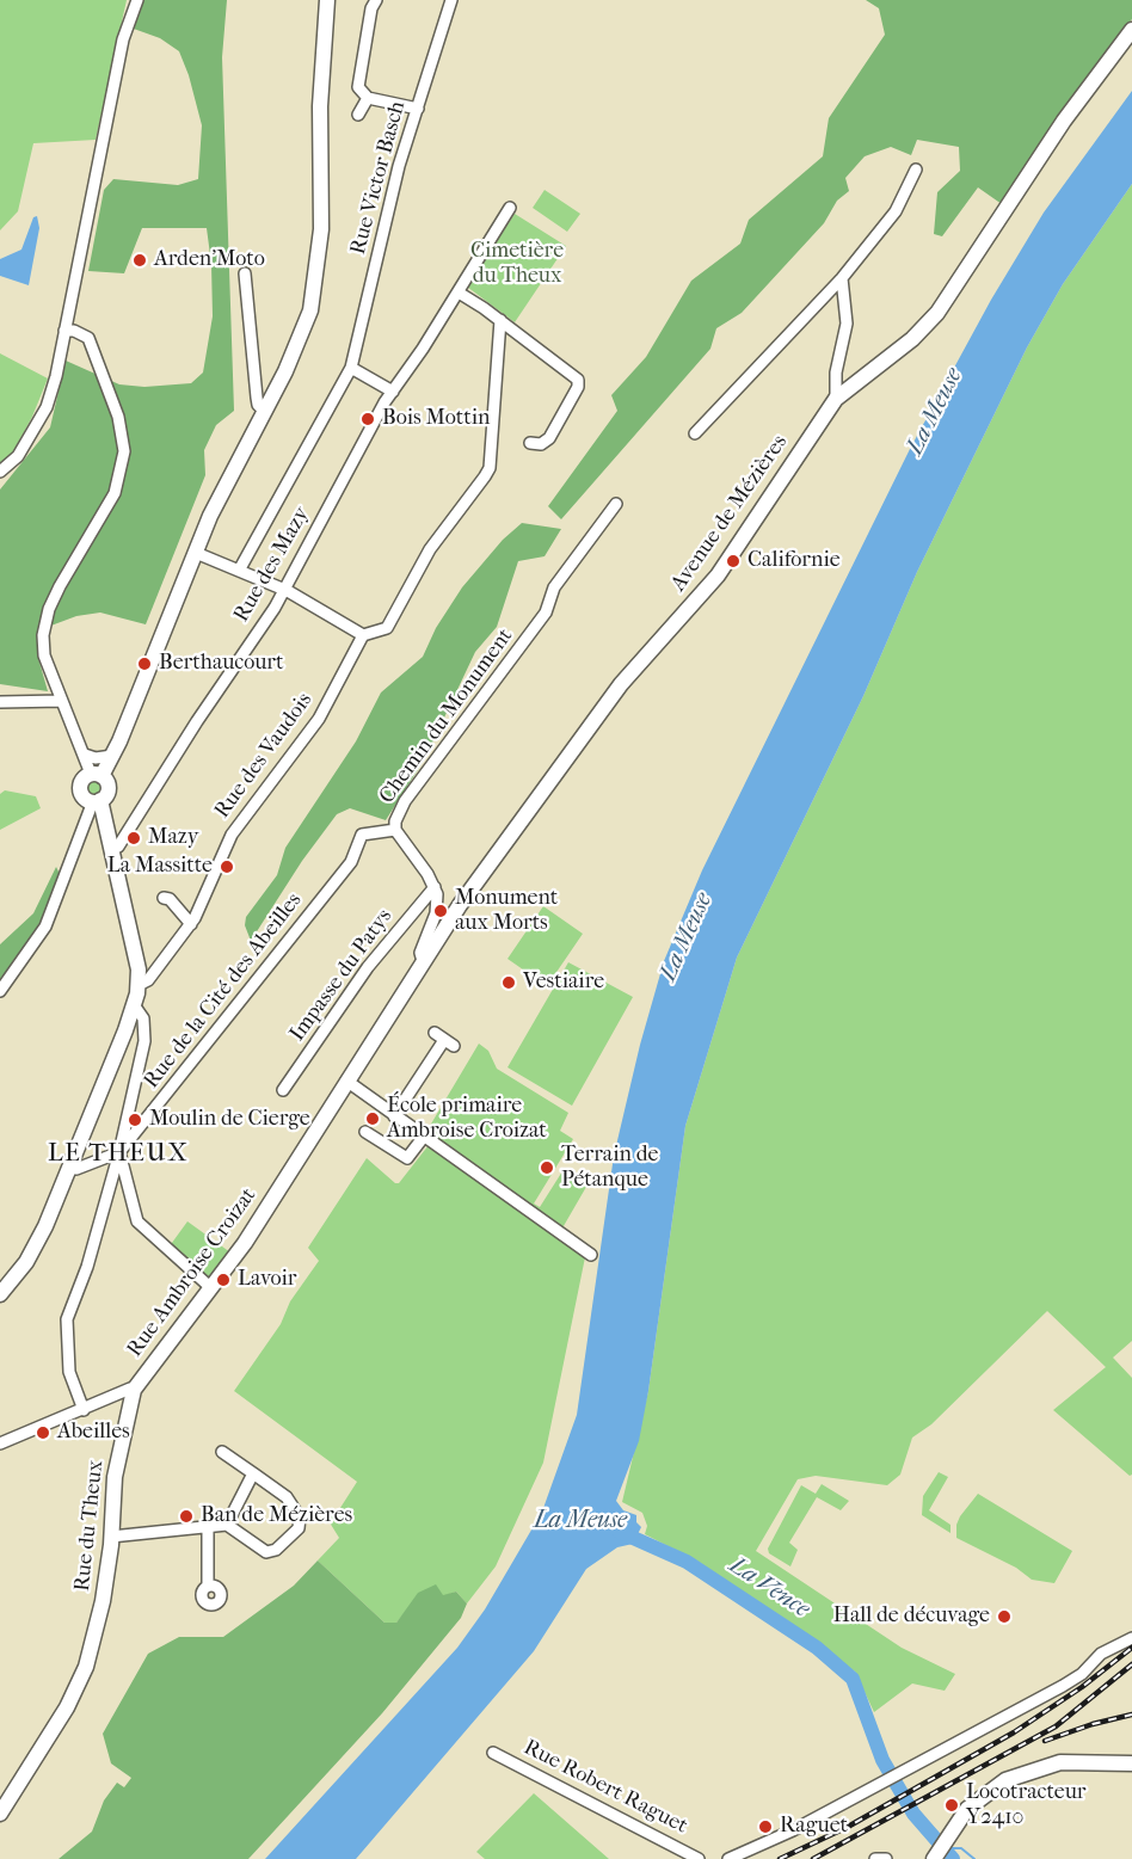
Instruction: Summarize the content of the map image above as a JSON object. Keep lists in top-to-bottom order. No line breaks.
{"streets":{"main road":["Avenue de Mézières","Rue Ambroise Croizat","Rue du Theux"],"street":["Rue Victor Basch","Rue des Mazy","Chemin du Monument","Rue des Vaudois","Impasse du Patys","Rue de la Cité des Abeilles","Rue Robert Raguet"]},"crossings":[["Avenue de Mézières","Rue Ambroise Croizat"],["Chemin du Monument","Impasse du Patys"],["Chemin du Monument","Rue de la Cité des Abeilles"],["Rue Ambroise Croizat","Rue du Theux"]],"districts":["LE THEUX"],"water":["La Meuse","La Vence"],"parks":["Cimetière du Theux"],"places":["Arden'Moto","Bois Mottin","Californie","Berthaucourt","Mazy","La Massitte","Monument aux Morts","Vestiaire","École primaire Ambroise Croizat","Moulin de Cierge","Terrain de Pétanque","Lavoir","Abeilles","Ban de Mézières","Hall de décuvage","Locotracteur Y2410","Raguet"]}
